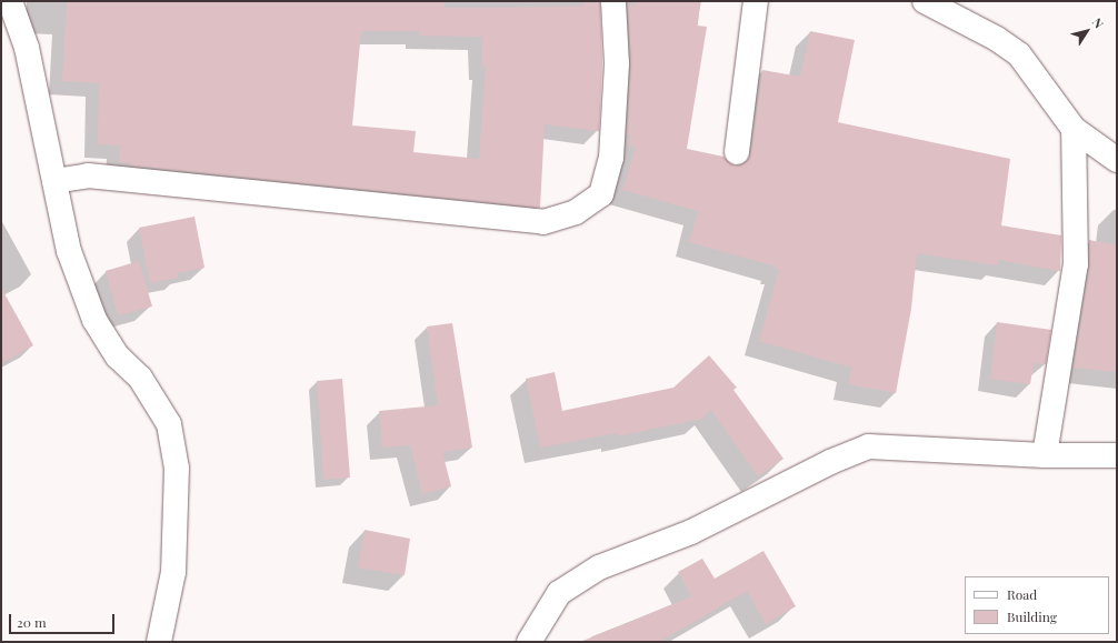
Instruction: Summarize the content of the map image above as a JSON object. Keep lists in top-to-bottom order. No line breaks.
{"legend":["Road","Building"],"scale_bar":"20 m","north":"top right"}
